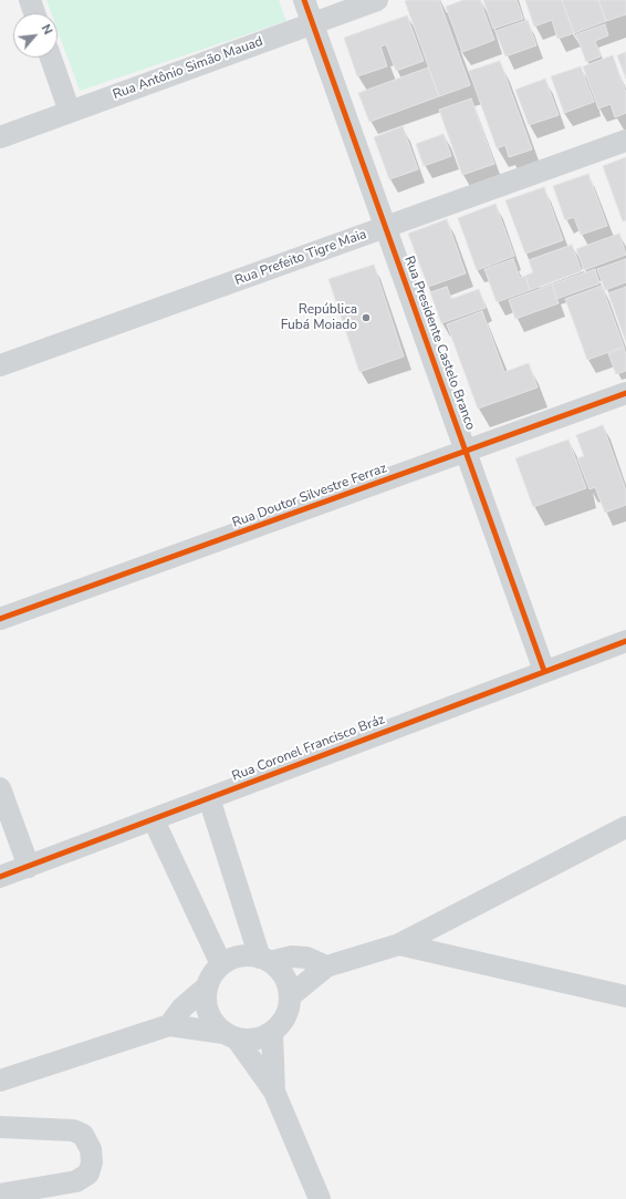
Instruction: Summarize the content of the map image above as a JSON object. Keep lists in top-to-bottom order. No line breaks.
{"streets":{"street":["Rua Antônio Simão Mauad","Rua Prefeito Tigre Maia","Rua Presidente Castelo Branco","Rua Doutor Silvestre Ferraz","Rua Coronel Francisco Bráz"]},"crossings":[["Rua Antônio Simão Mauad","Rua Presidente Castelo Branco"],["Rua Prefeito Tigre Maia","Rua Presidente Castelo Branco"],["Rua Presidente Castelo Branco","Rua Doutor Silvestre Ferraz"],["Rua Presidente Castelo Branco","Rua Coronel Francisco Bráz"]],"places":["República Fubá Moiado"],"north":"top right"}
